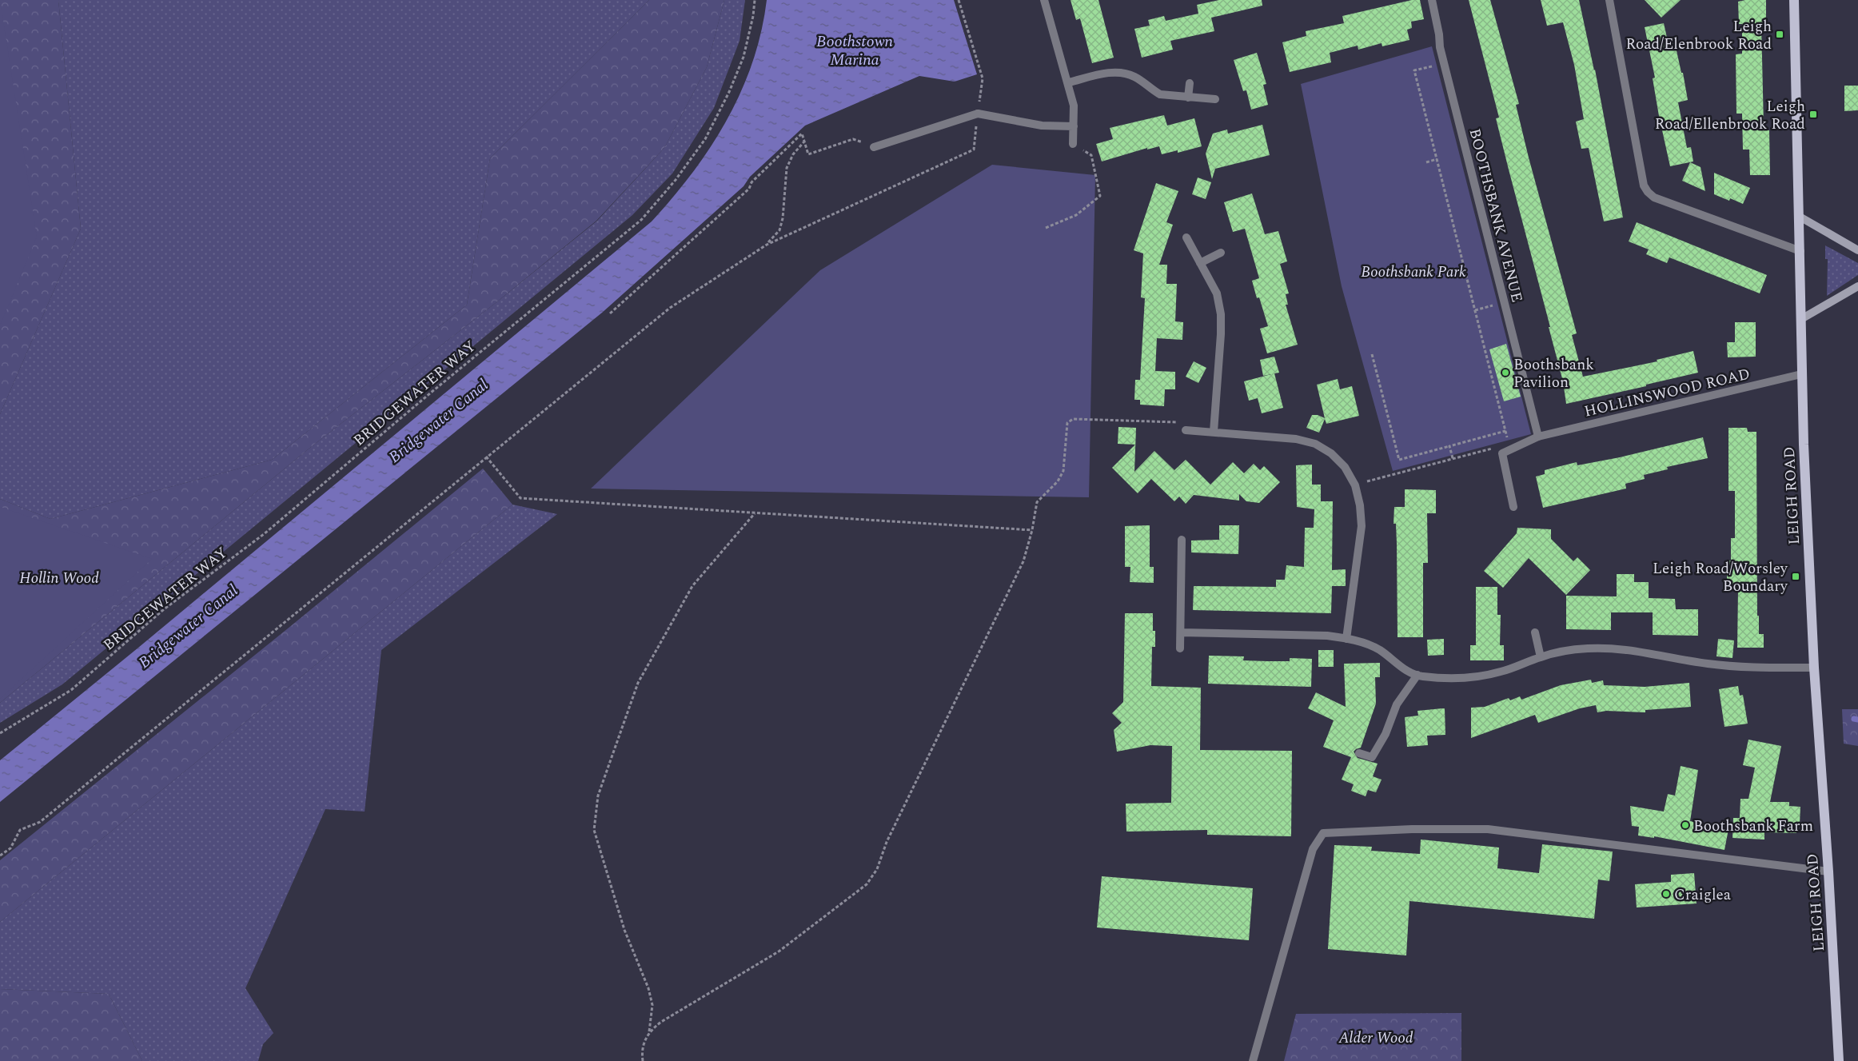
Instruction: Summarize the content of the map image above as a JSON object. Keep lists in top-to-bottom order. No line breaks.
{"streets":{"main road":["LEIGH ROAD"],"street":["BOOTHSBANK AVENUE","HOLLINSWOOD ROAD"],"path":["BRIDGEWATER WAY"]},"crossings":[["BOOTHSBANK AVENUE","HOLLINSWOOD ROAD"],["HOLLINSWOOD ROAD","LEIGH ROAD"]],"water":["Boothstown Marina","Bridgewater Canal"],"parks":["Boothsbank Park","Hollin Wood","Alder Wood"],"places":{"transit":["Leigh Road/Elenbrook Road","Leigh Road/Ellenbrook Road","Leigh Road/Worsley Boundary"],"other":["Boothsbank Pavilion","Boothsbank Farm","Craiglea"]}}
